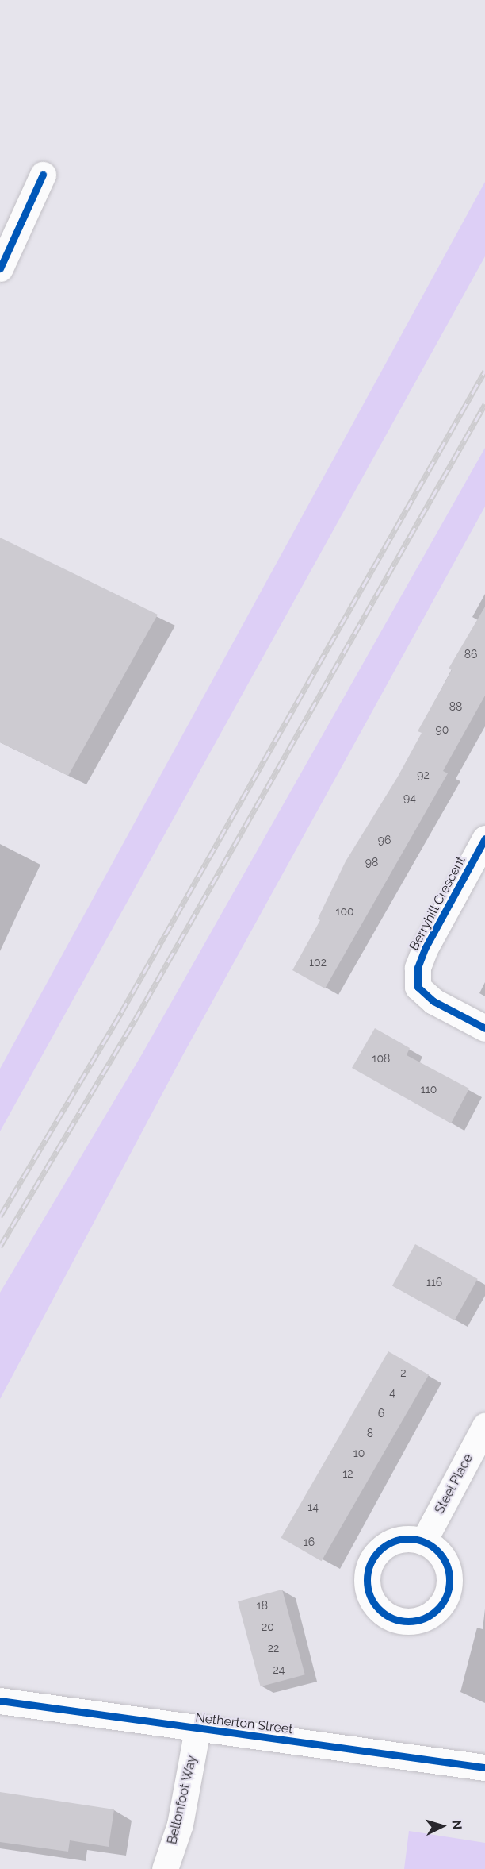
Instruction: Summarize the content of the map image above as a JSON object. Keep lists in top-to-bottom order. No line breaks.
{"streets":{"street":["Berryhill Crescent","Steel Place","Netherton Street","Beltonfoot Way"]},"crossings":[["Netherton Street","Beltonfoot Way"]],"house_numbers":["86","88","90","92","94","96","98","100","102","108","110","116","2","4","6","8","10","12","14","16","18","20","22","24"],"north":"right"}
